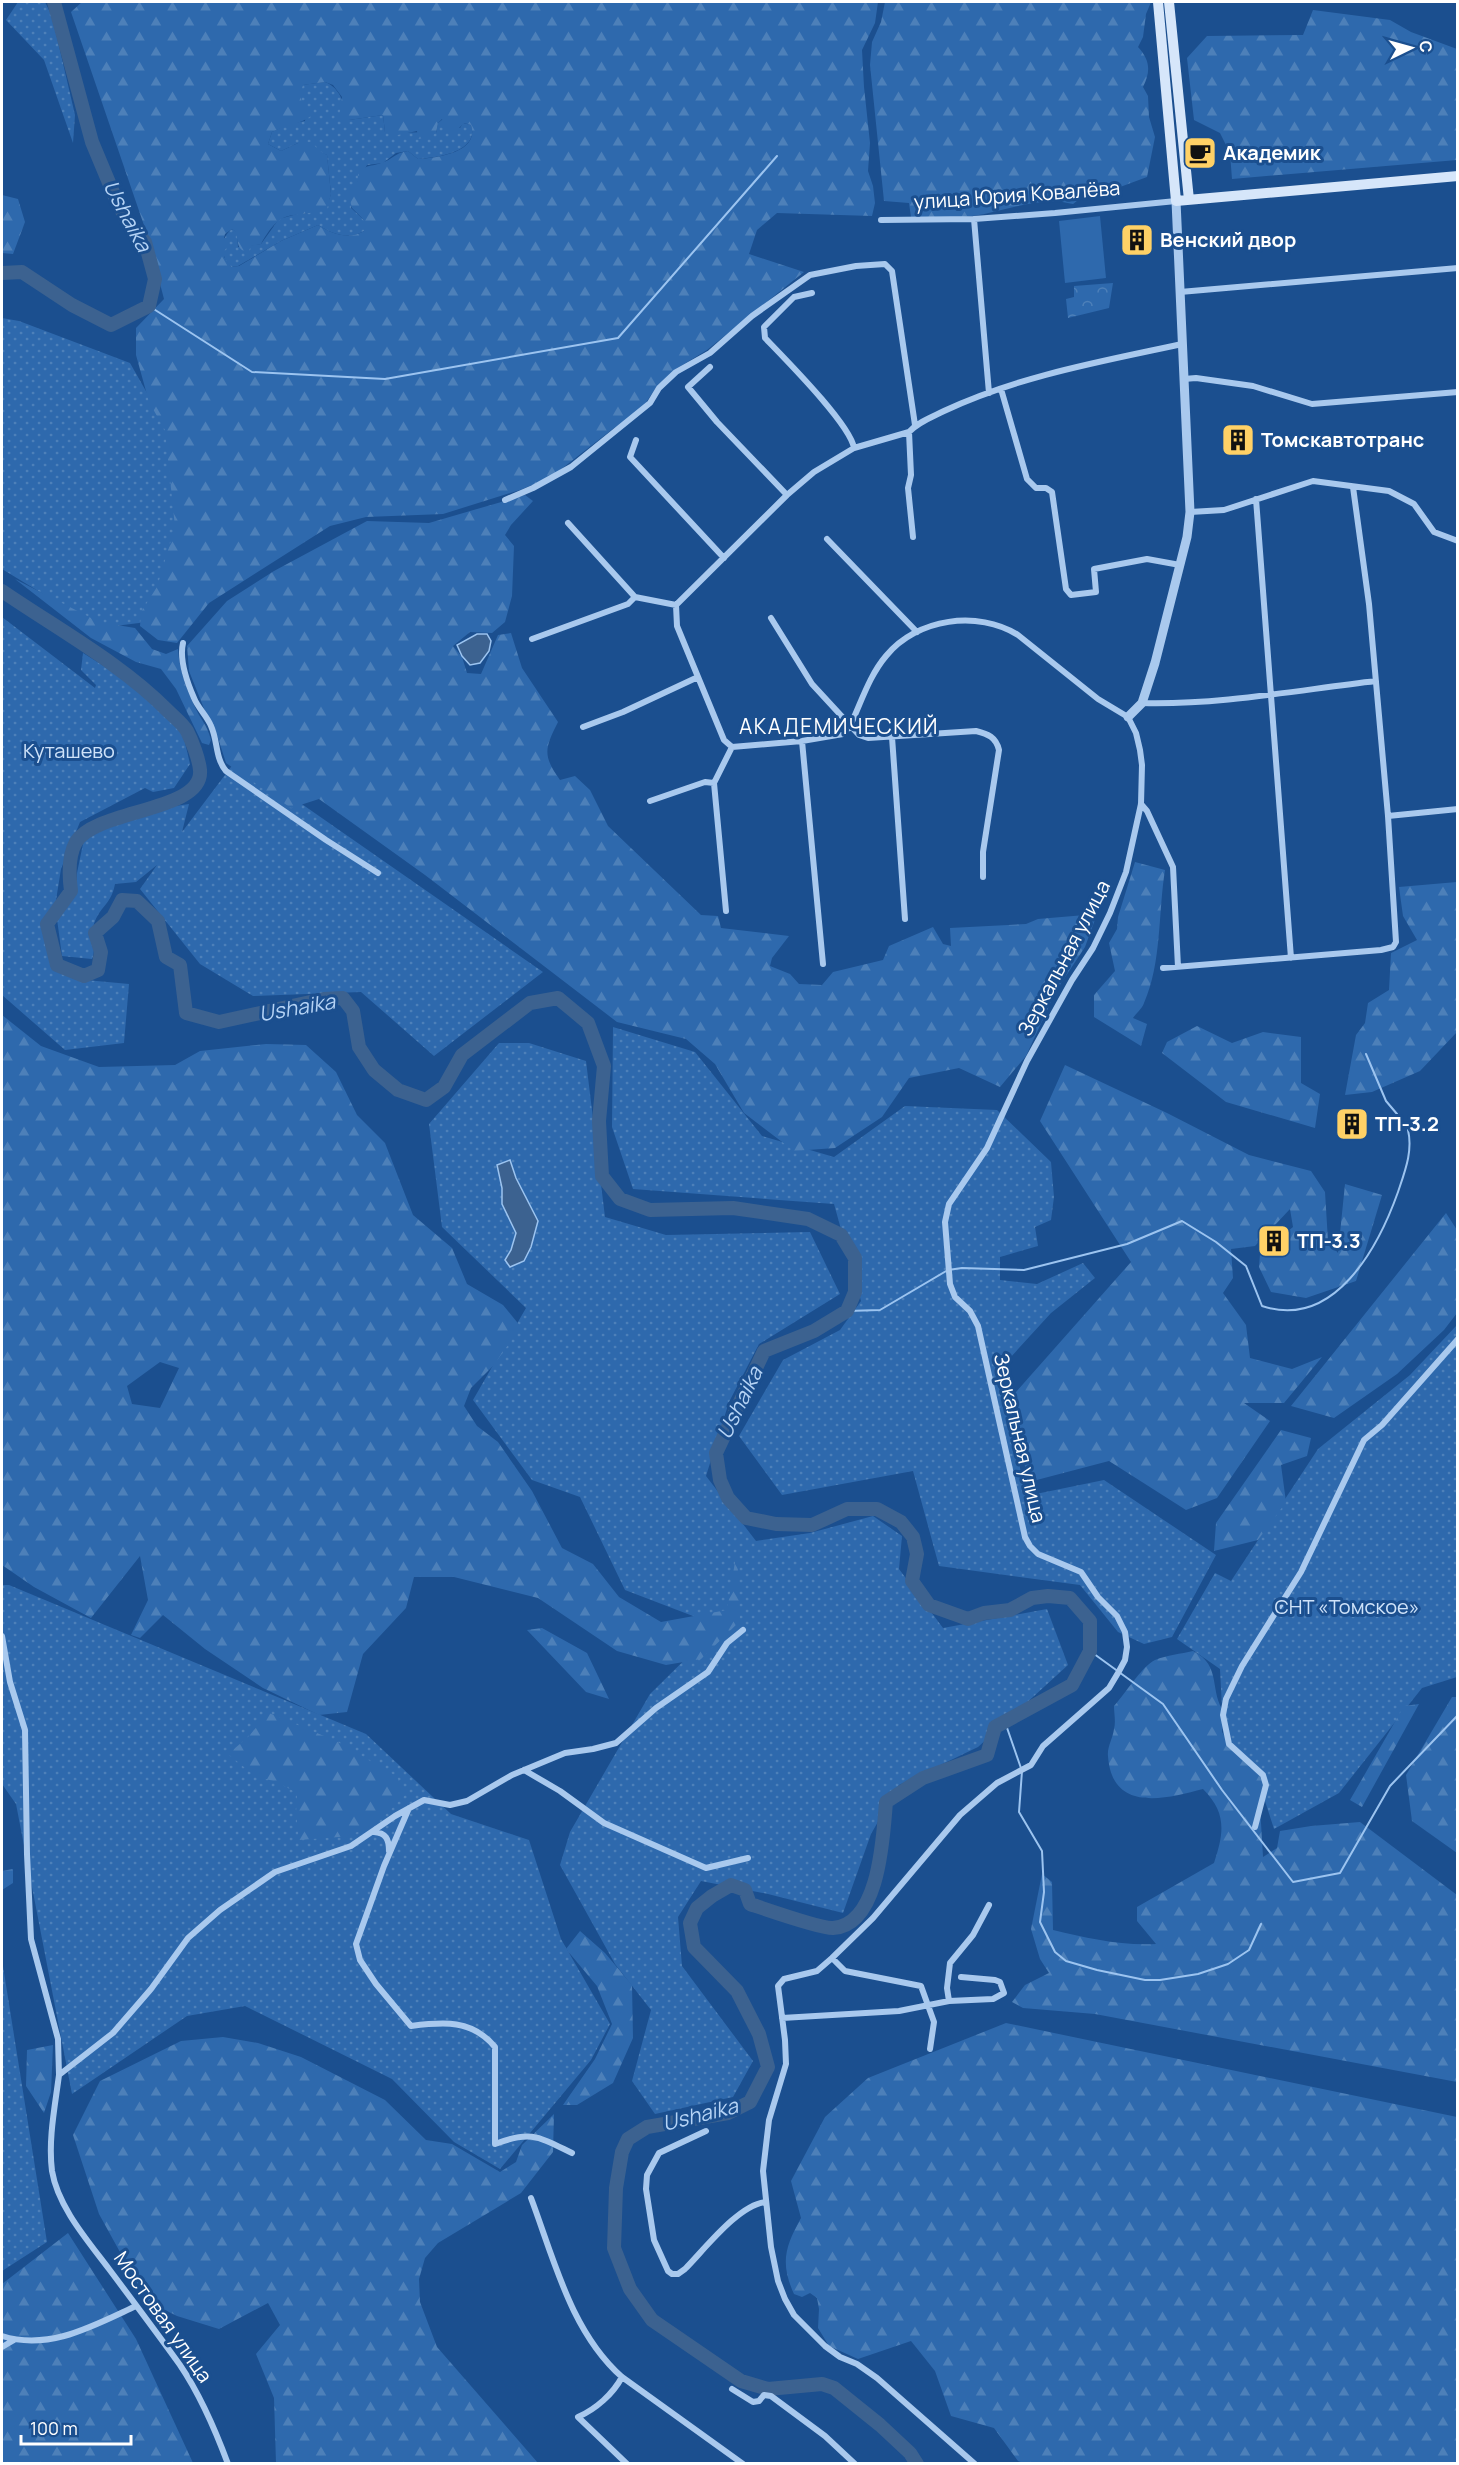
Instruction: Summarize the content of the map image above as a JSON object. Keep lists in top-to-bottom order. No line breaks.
{"streets":{"street":["улица Юрия Ковалёва","Зеркальная улица","Мостовая улица"]},"districts":["АКАДЕМИЧЕСКИЙ"],"water":["Ushaika"],"parks":["Куташево","СНТ «Томское»"],"places":{"cafe":["Академик"],"building":["Венский двор","Томскавтотранс","ТП-3.2","ТП-3.3"]},"scale_bar":"100 m","north":"right"}
